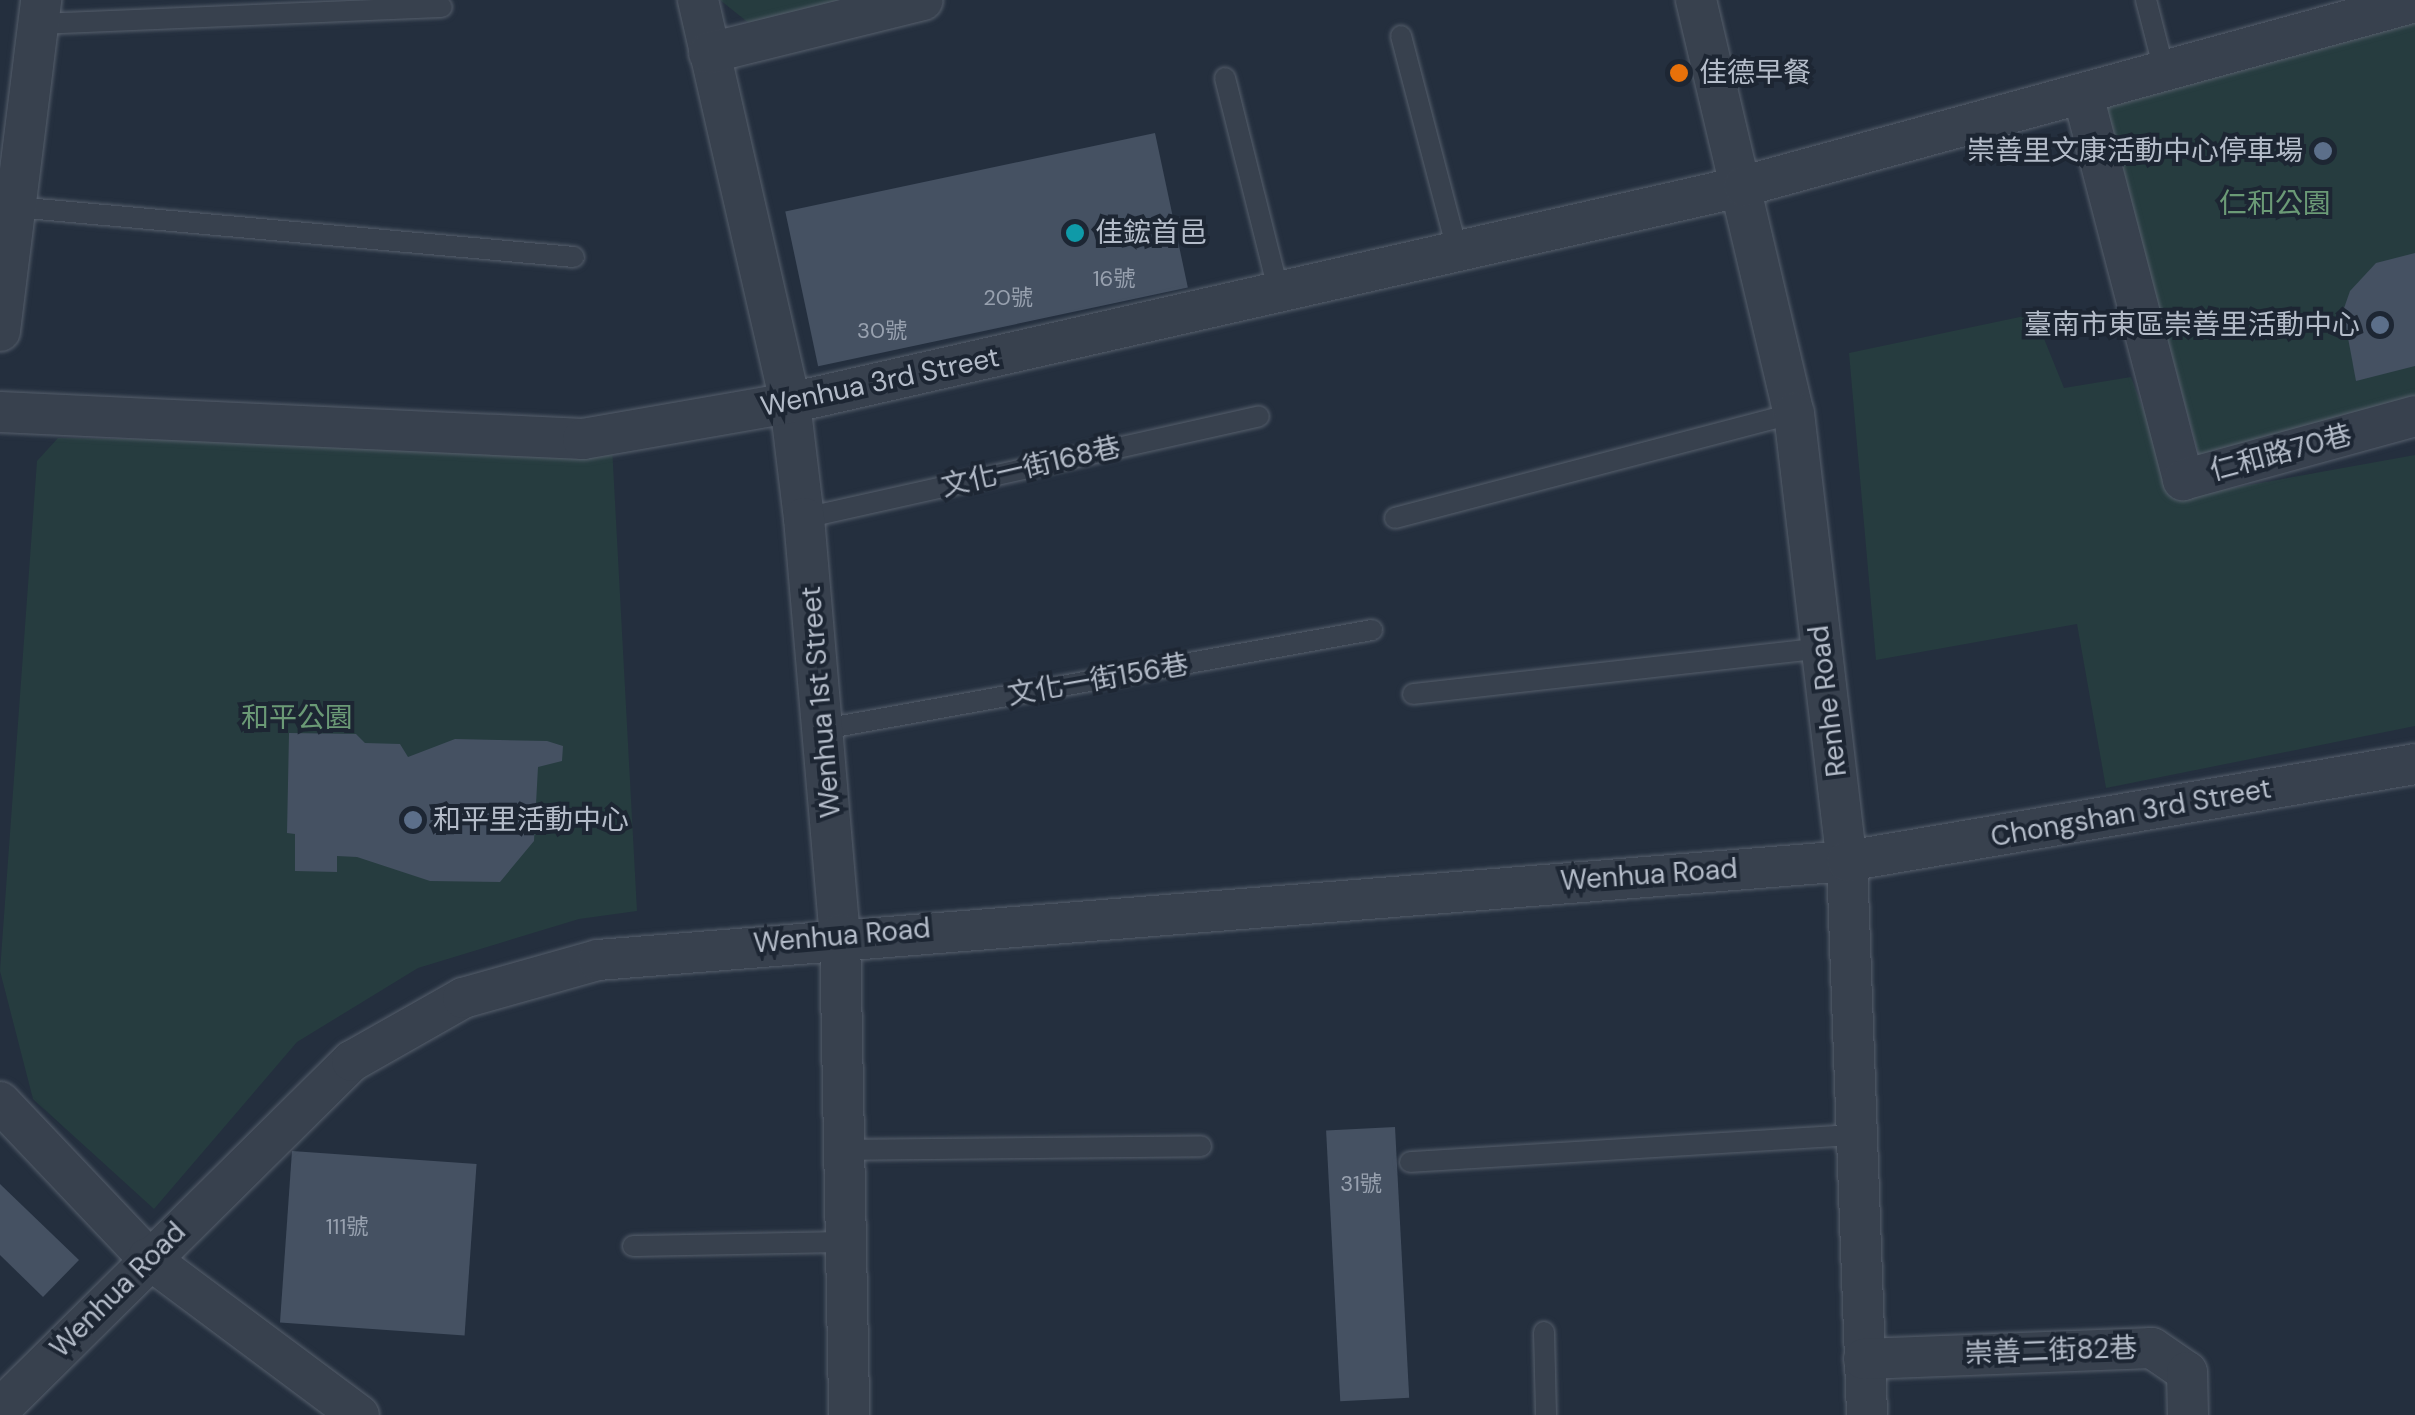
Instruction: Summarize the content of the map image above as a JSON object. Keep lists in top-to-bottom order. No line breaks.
{"streets":{"street":["Wenhua 3rd Street","仁和路70巷","Renhe Road","Wenhua 1st Street","Chongshan 3rd Street","Wenhua Road","崇善二街82巷"],"lane":["文化一街168巷","文化一街156巷"]},"crossings":[["Wenhua 3rd Street","Renhe Road"],["Wenhua 3rd Street","Wenhua 1st Street"],["文化一街168巷","Wenhua 1st Street"],["文化一街156巷","Wenhua 1st Street"],["Renhe Road","Chongshan 3rd Street"],["Renhe Road","Wenhua Road"],["Renhe Road","崇善二街82巷"],["Wenhua 1st Street","Wenhua Road"],["Chongshan 3rd Street","Wenhua Road"]],"parks":["仁和公園","和平公園"],"places":["佳德早餐","崇善里文康活動中心停車場","佳鋐首邑","臺南市東區崇善里活動中心","和平里活動中心"],"house_numbers":["16號","20號","30號","31號","111號"]}
